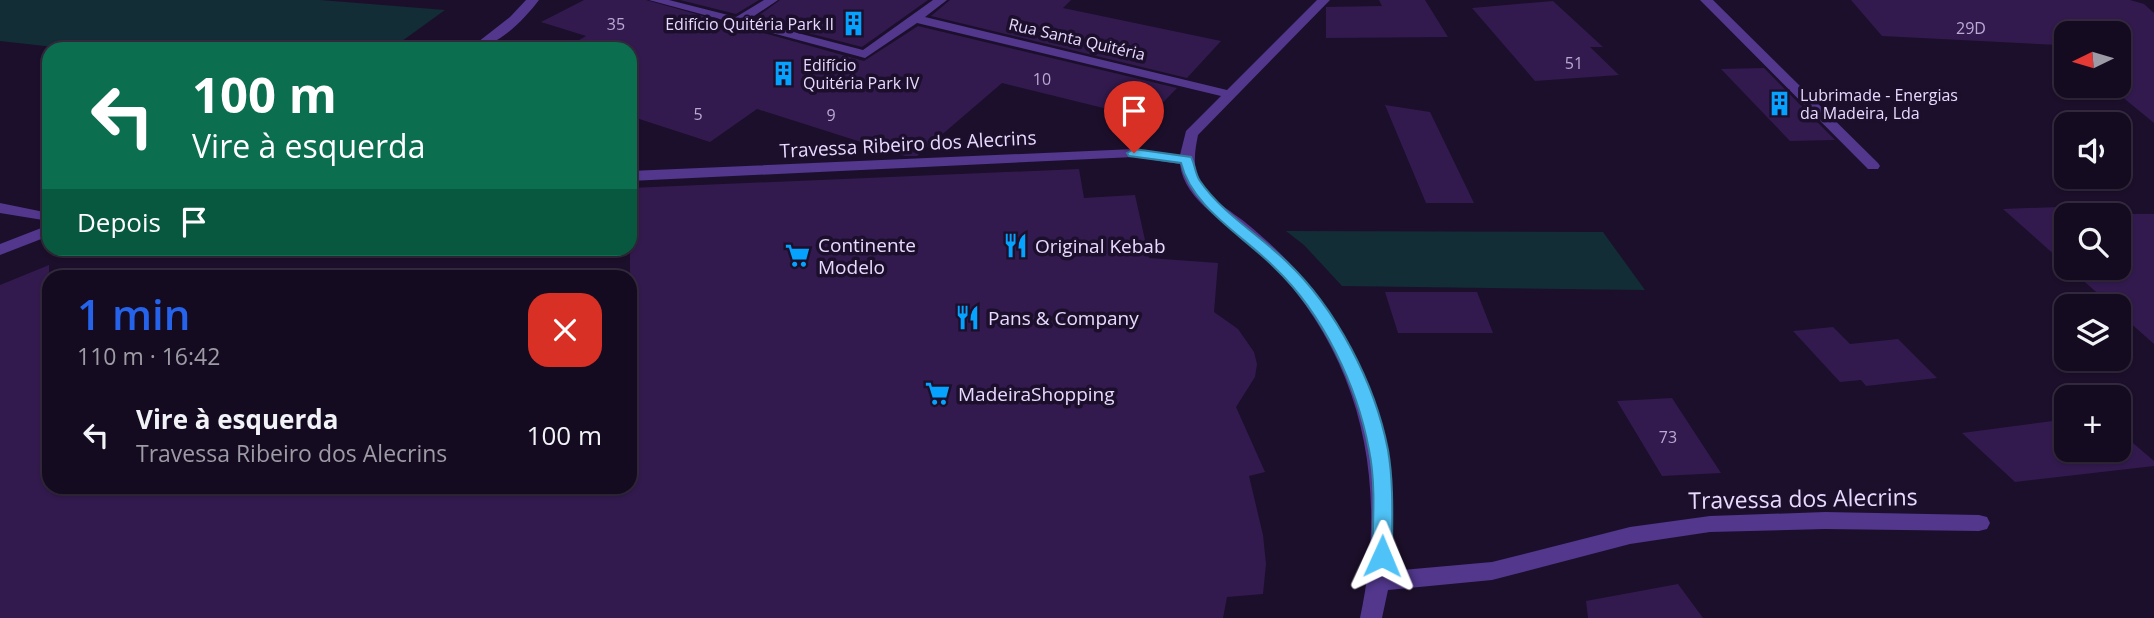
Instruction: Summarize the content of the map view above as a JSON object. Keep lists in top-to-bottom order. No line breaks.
{"streets":{"street":["Rua Santa Quitéria","Travessa Ribeiro dos Alecrins","Travessa dos Alecrins"]},"places":{"building":["Edifício Quitéria Park II","Edifício Quitéria Park IV","Lubrimade - Energias da Madeira, Lda"],"restaurant":["Original Kebab","Pans & Company"],"supermarket":["Continente Modelo","MadeiraShopping"]},"house_numbers":["35","29D","51","10","5","9","73"],"north":"left","page":{"map_buttons":"+","turn":["100 m","Vire à esquerda"],"then":"Depois","heading":["1 min","110 m · 16:42"],"list":[{"name":"Vire à esquerda","note":"Travessa Ribeiro dos Alecrins","value":"100 m"}]}}
